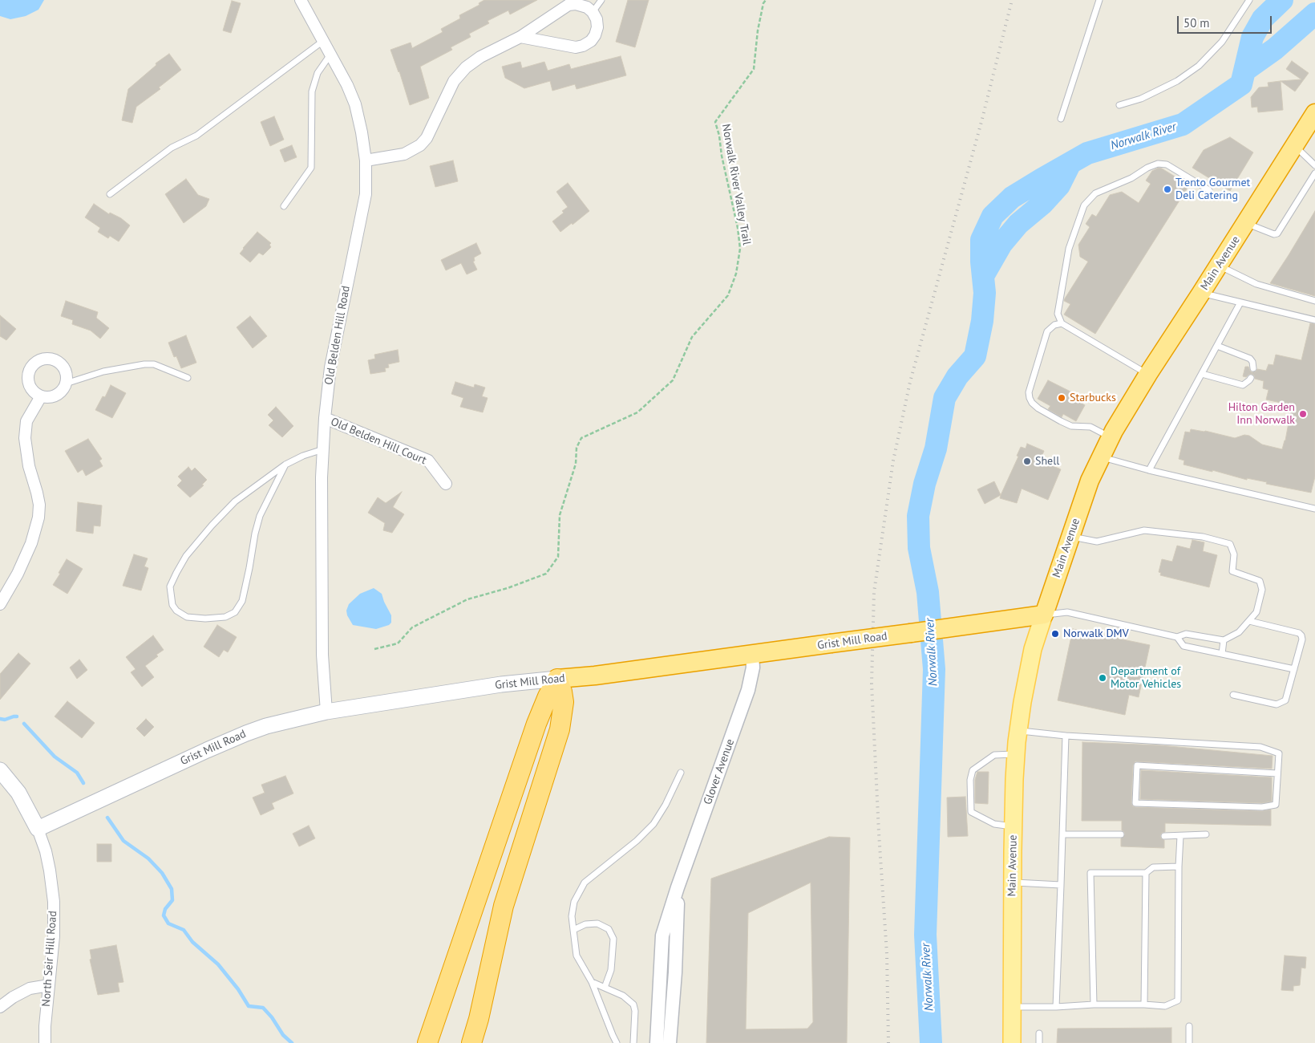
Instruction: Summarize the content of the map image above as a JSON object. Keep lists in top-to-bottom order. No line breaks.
{"streets":{"highway":["Main Avenue","Grist Mill Road"],"street":["Old Belden Hill Road","Old Belden Hill Court","Glover Avenue","North Seir Hill Road"],"path":["Norwalk River Valley Trail"]},"crossings":[["Main Avenue","Grist Mill Road"],["Old Belden Hill Road","Old Belden Hill Court"],["Old Belden Hill Road","Grist Mill Road"],["Grist Mill Road","Glover Avenue"],["Grist Mill Road","North Seir Hill Road"]],"water":["Norwalk River"],"places":["Trento Gourmet Deli Catering","Starbucks","Hilton Garden Inn Norwalk","Shell","Norwalk DMV","Department of Motor Vehicles"],"scale_bar":"50 m"}
